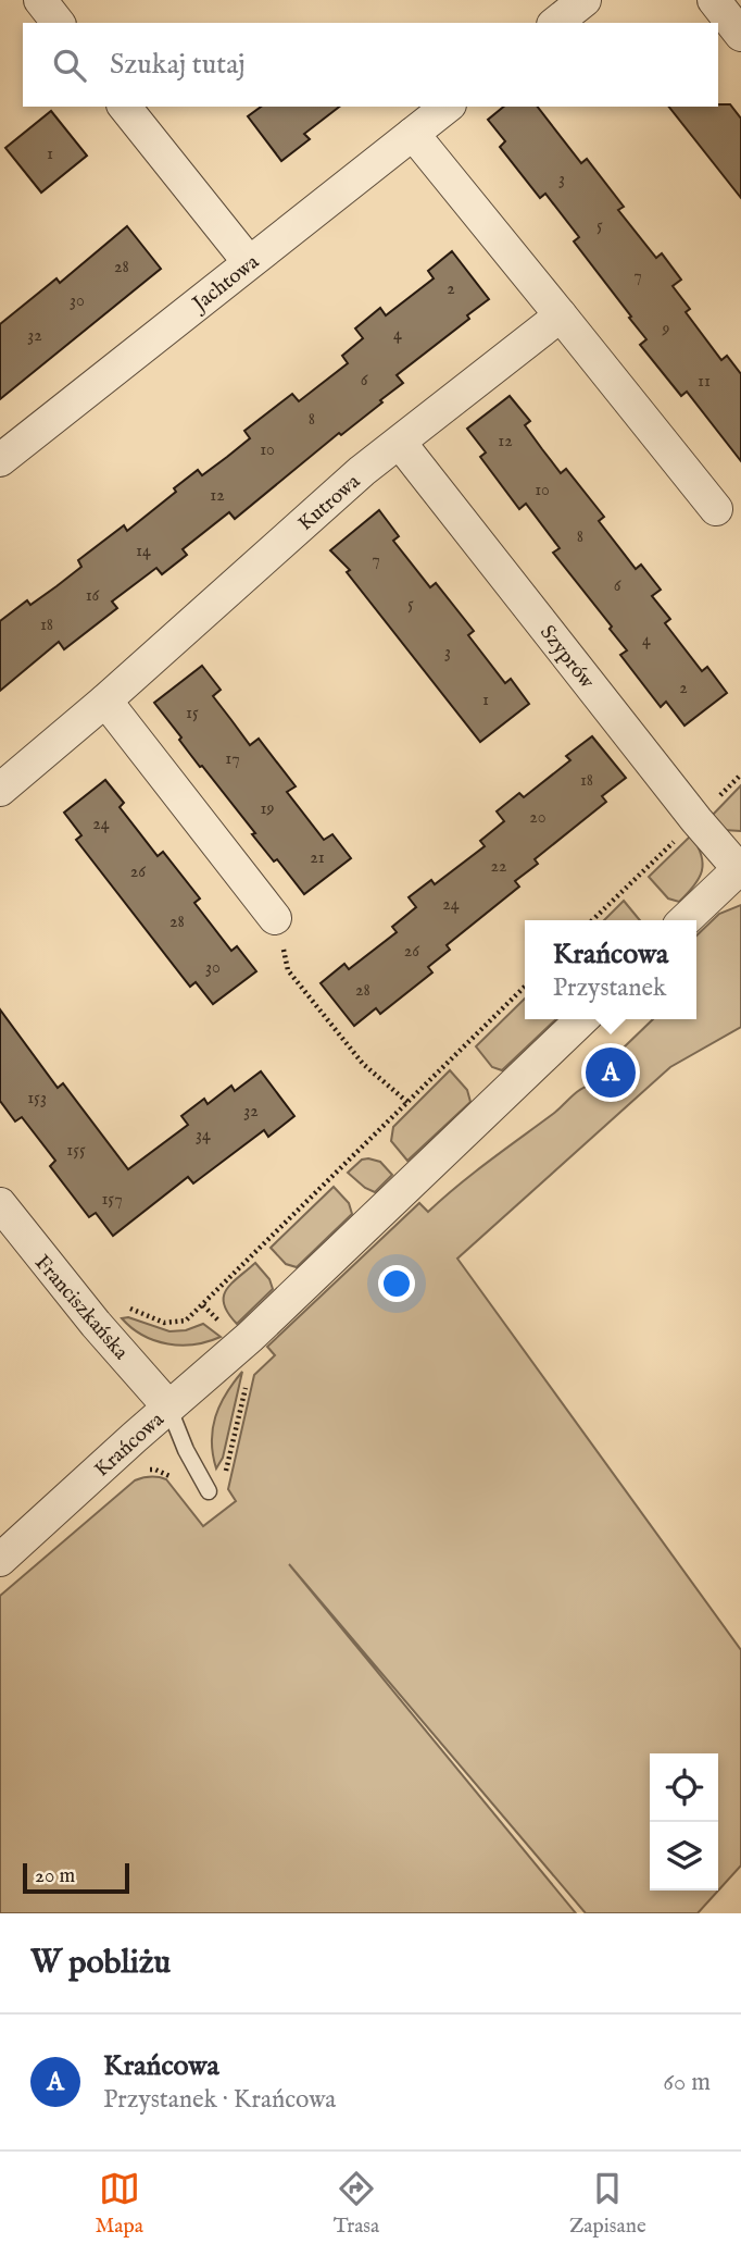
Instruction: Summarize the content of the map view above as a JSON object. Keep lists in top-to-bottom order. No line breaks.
{"streets":{"street":["Jachtowa","Kutrowa","Szyprów","Franciszkańska","Krańcowa"]},"crossings":[["Kutrowa","Szyprów"],["Franciszkańska","Krańcowa"]],"house_numbers":["1","3","5","28","7","2","30","9","4","32","6","11","8","12","10","10","12","8","14","7","6","16","5","18","4","3","2","1","15","17","18","19","20","24","21","22","26","24","28","26","30","28","153","32","34","155","157"],"scale_bar":"20 m","page":{"search":"Szukaj tutaj","popup":["Krańcowa","Przystanek"],"pins":"A","scale":"20 m","heading":"W pobliżu","list":[{"mark":"A","name":"Krańcowa","note":"Przystanek · Krańcowa","value":"60 m"}],"nav":["Mapa","Trasa","Zapisane"]}}
